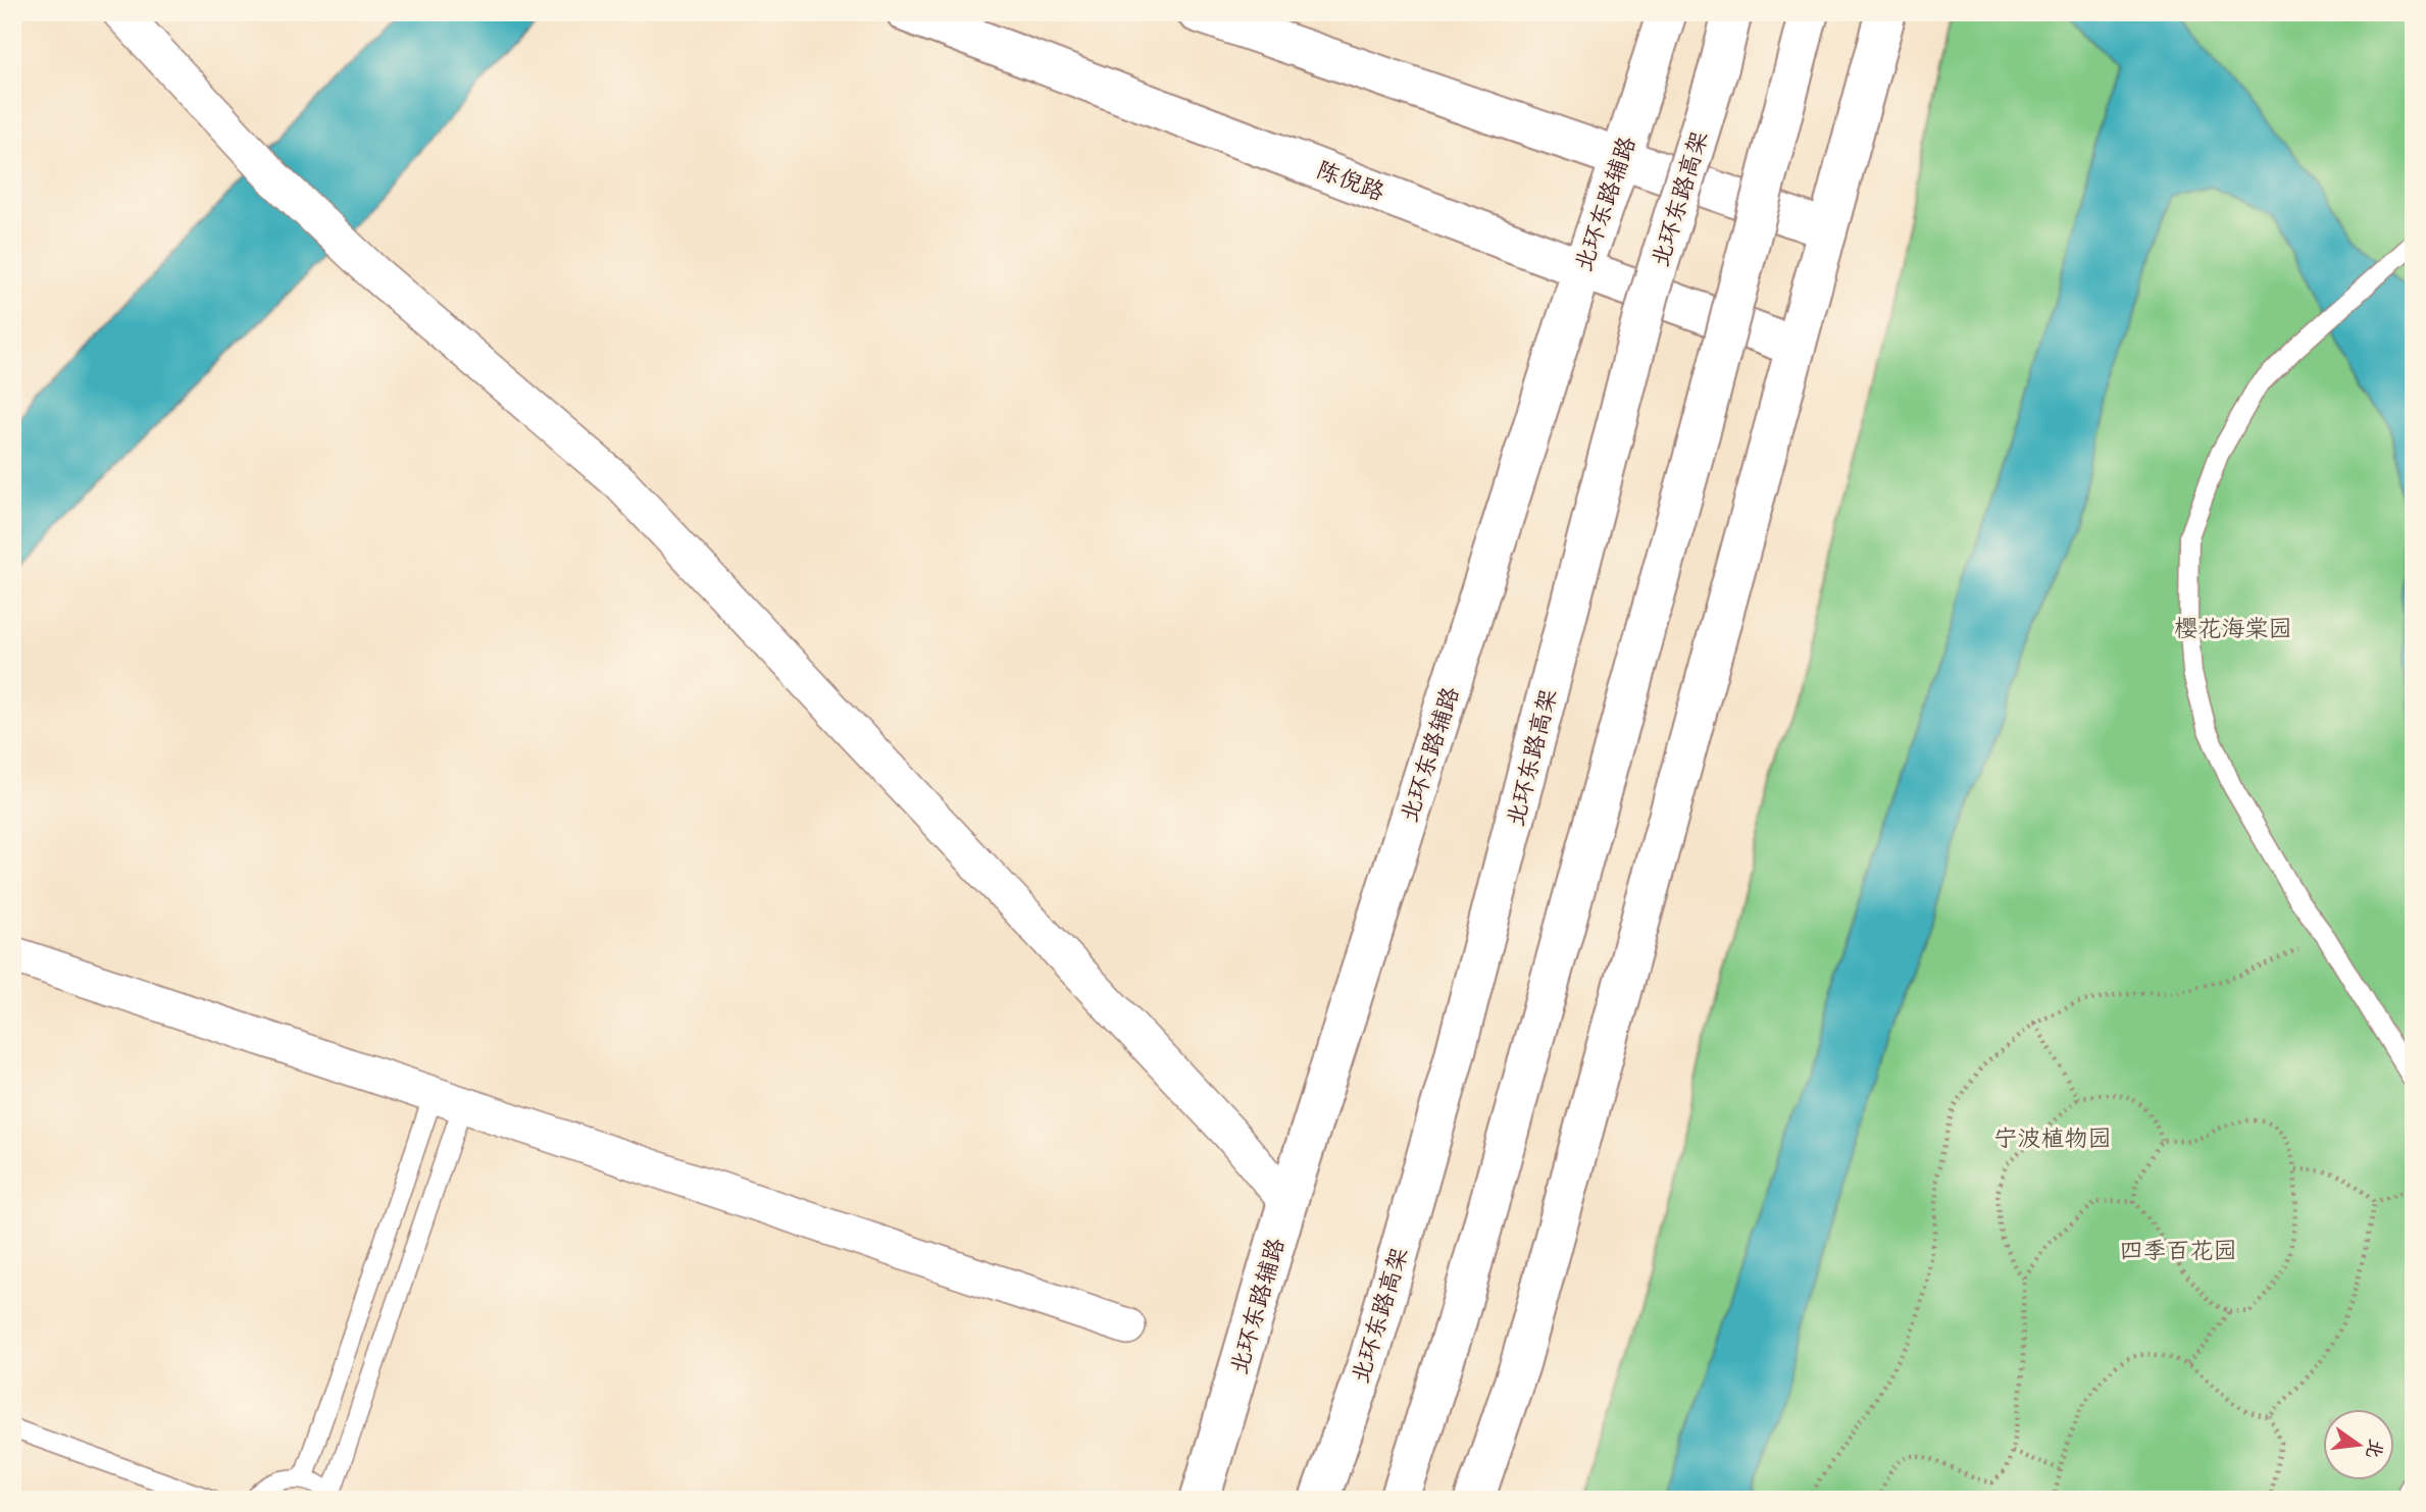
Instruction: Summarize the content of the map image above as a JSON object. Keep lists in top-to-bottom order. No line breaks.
{"streets":{"main road":["陈倪路","北环东路高架","北环东路辅路"]},"crossings":[["陈倪路","北环东路辅路"]],"parks":["樱花海棠园","宁波植物园","四季百花园"],"north":"right"}
